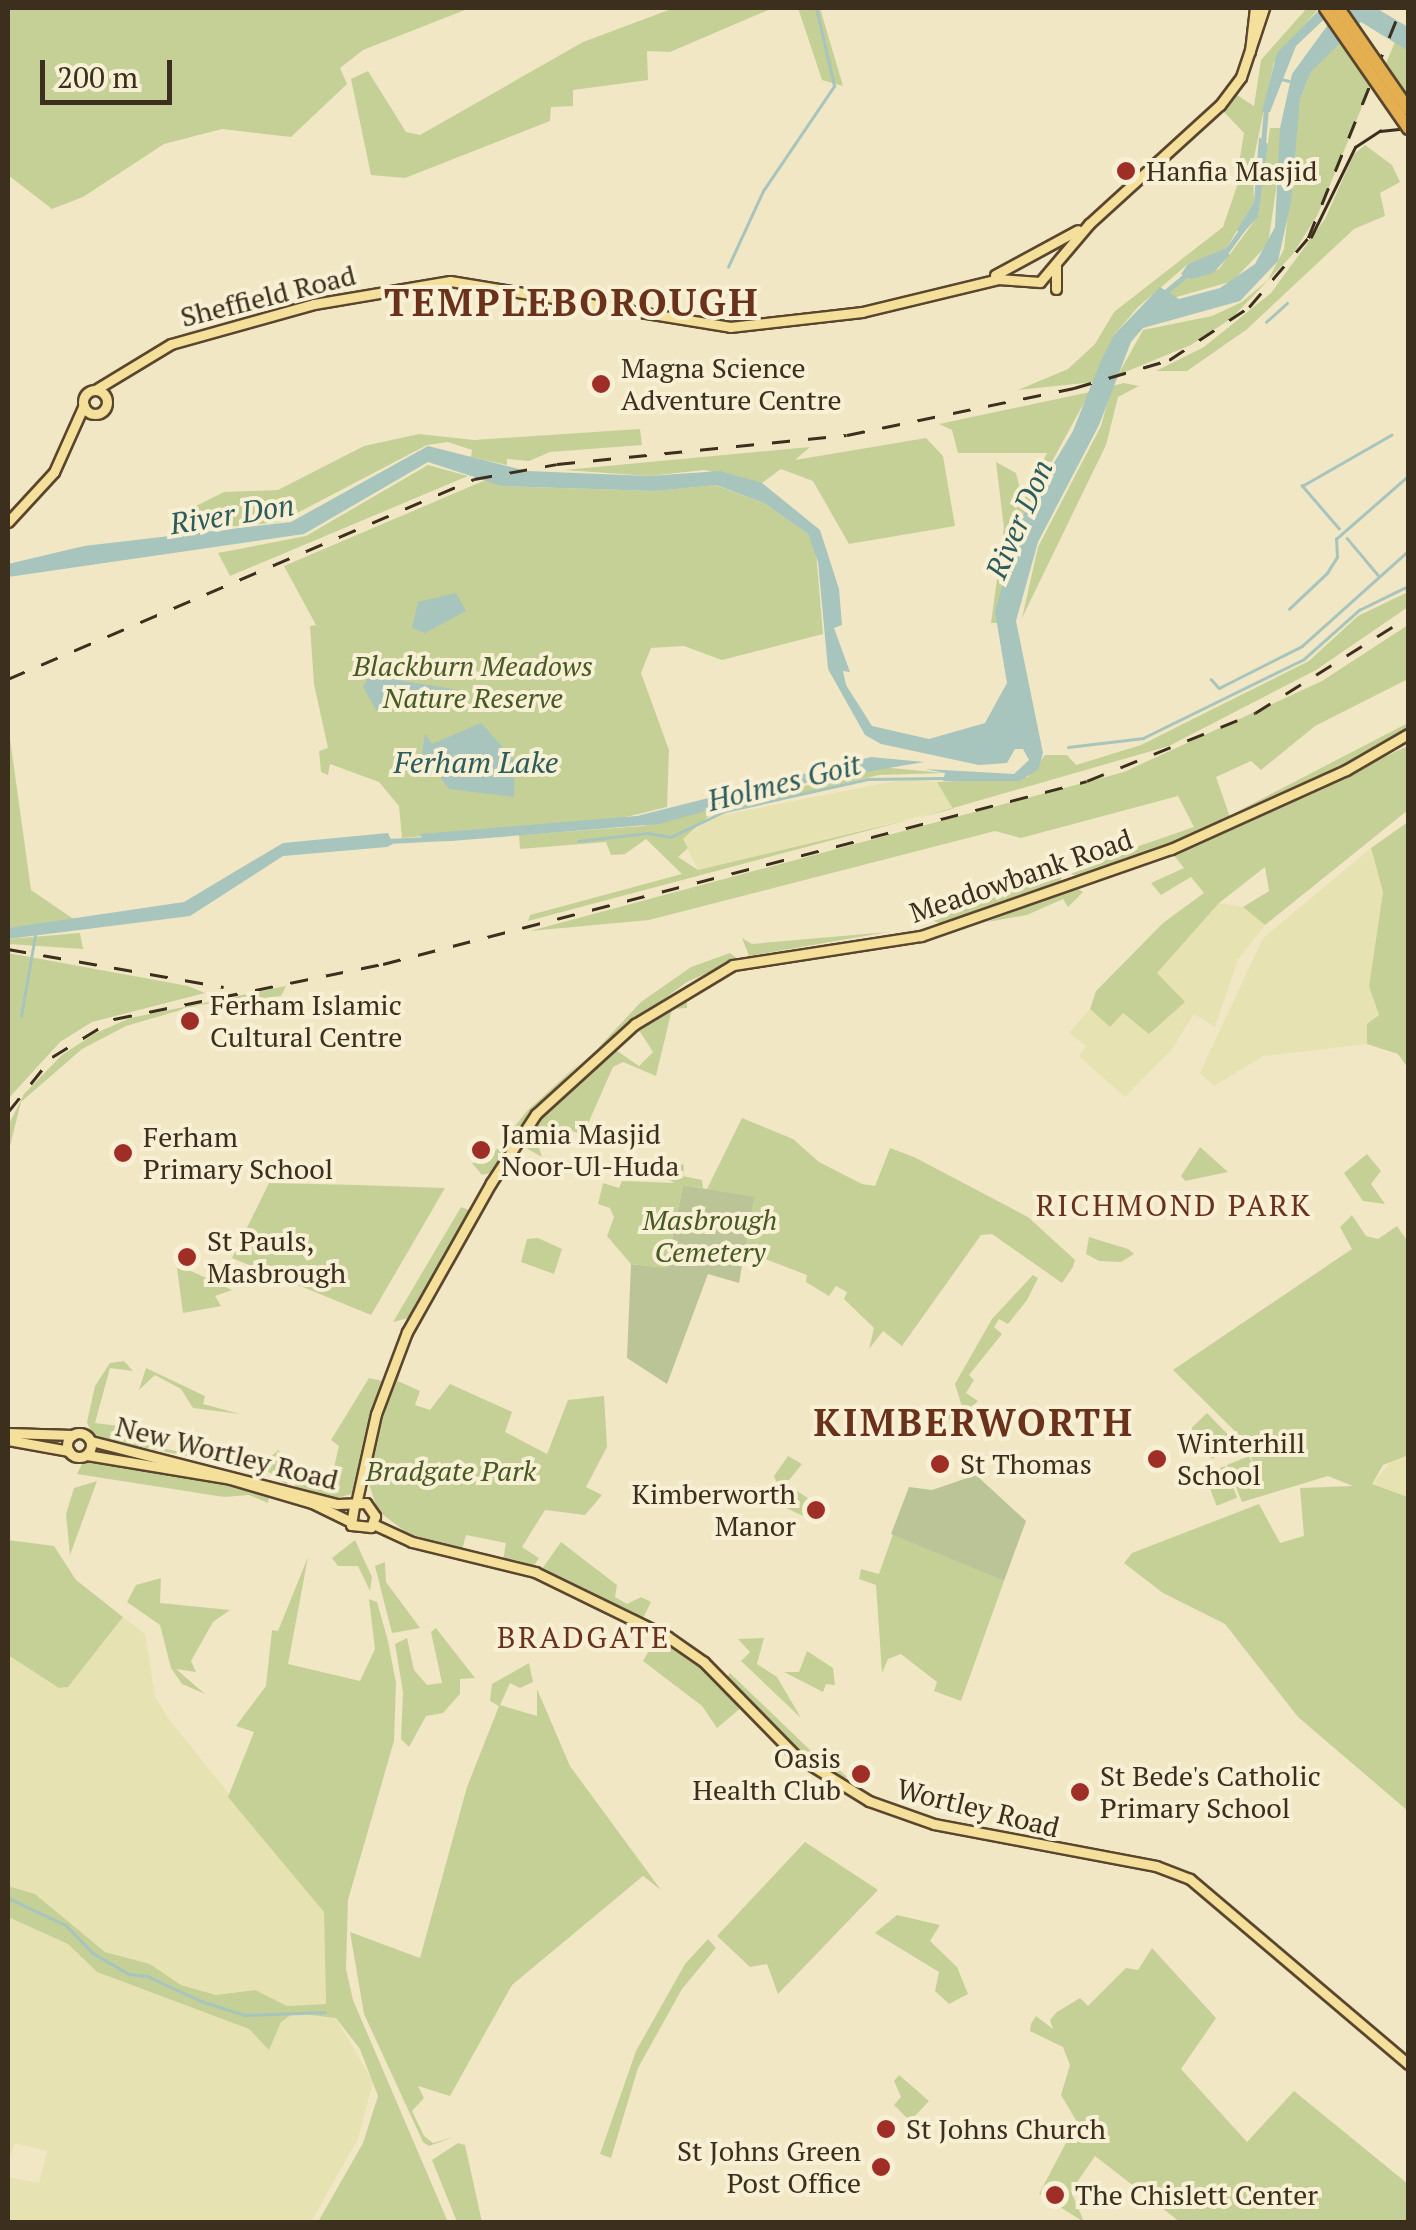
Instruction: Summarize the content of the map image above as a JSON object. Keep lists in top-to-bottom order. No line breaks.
{"streets":{"main road":["Sheffield Road","Meadowbank Road","New Wortley Road","Wortley Road"]},"crossings":[["Meadowbank Road","New Wortley Road"],["Meadowbank Road","Wortley Road"],["New Wortley Road","Wortley Road"]],"districts":["TEMPLEBOROUGH","RICHMOND PARK","KIMBERWORTH","BRADGATE"],"water":["River Don","Ferham Lake","Holmes Goit"],"parks":["Blackburn Meadows Nature Reserve","Masbrough Cemetery","Bradgate Park"],"places":["Hanfia Masjid","Magna Science Adventure Centre","Ferham Islamic Cultural Centre","Jamia Masjid Noor-Ul-Huda","Ferham Primary School","St Pauls, Masbrough","Winterhill School","St Thomas","Kimberworth Manor","Oasis Health Club","St Bede's Catholic Primary School","St Johns Church","St Johns Green Post Office","The Chislett Center"],"scale_bar":"200 m"}
